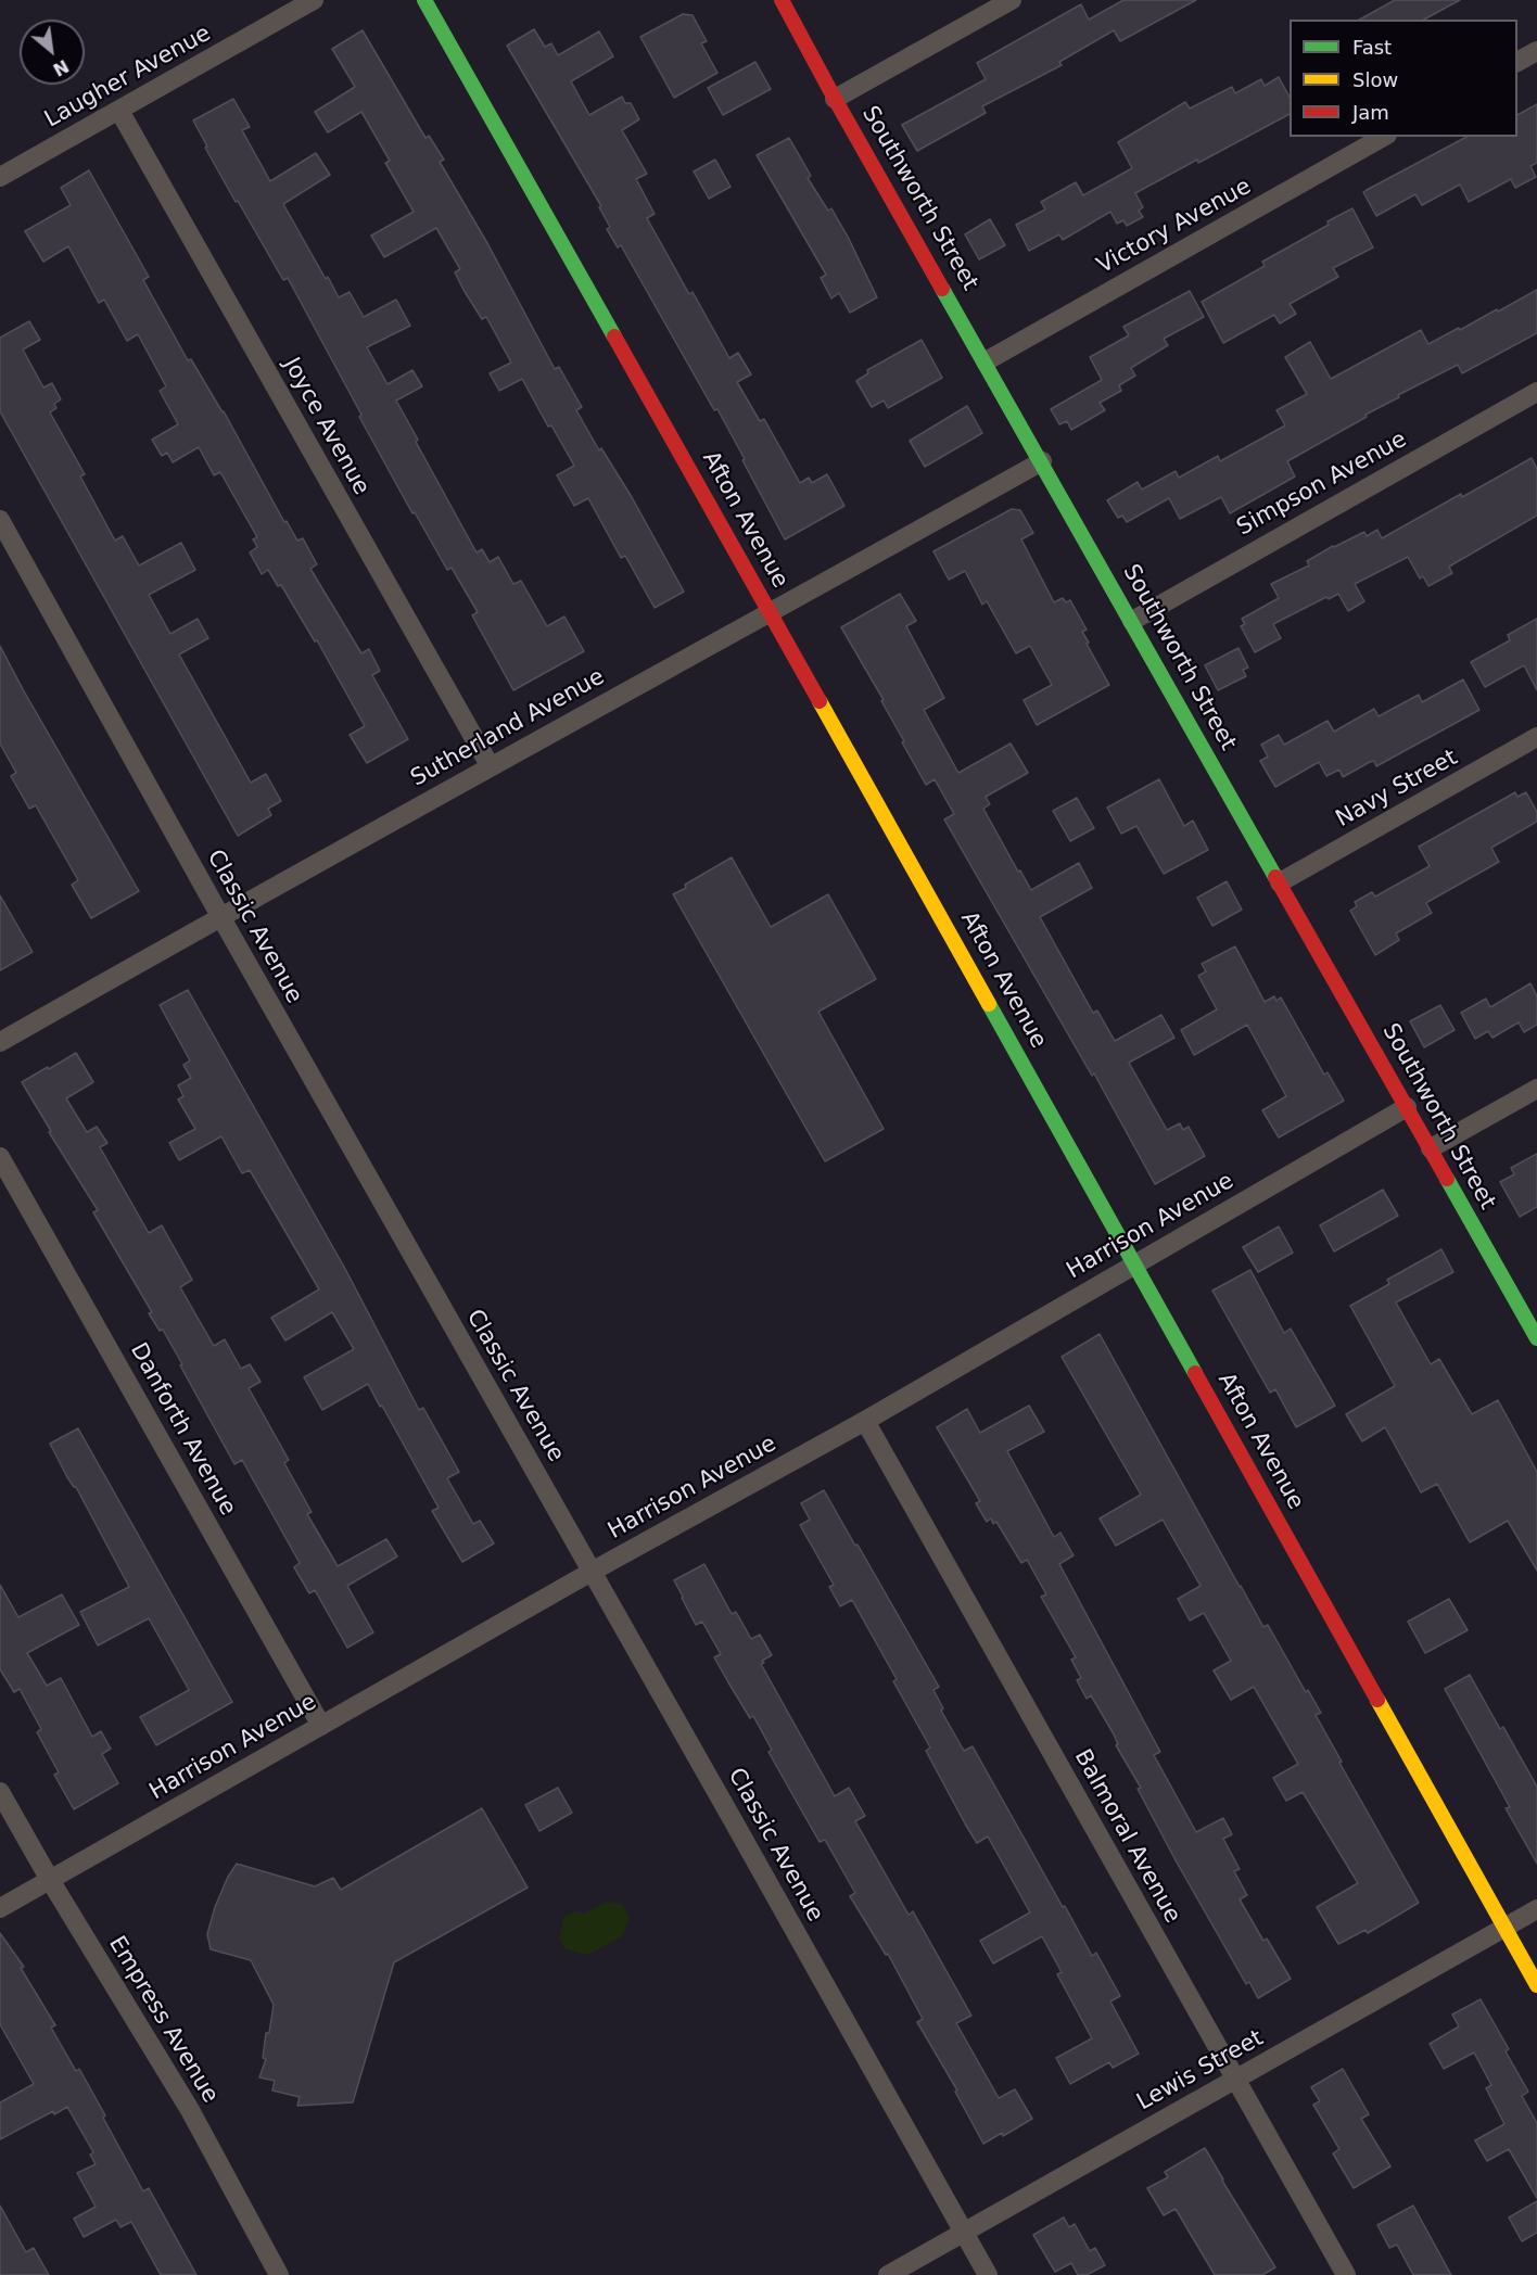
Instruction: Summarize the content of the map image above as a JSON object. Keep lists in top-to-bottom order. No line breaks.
{"streets":{"street":["Laugher Avenue","Southworth Street","Victory Avenue","Joyce Avenue","Simpson Avenue","Afton Avenue","Sutherland Avenue","Navy Street","Classic Avenue","Harrison Avenue","Danforth Avenue","Balmoral Avenue","Empress Avenue","Lewis Street"]},"crossings":[["Laugher Avenue","Joyce Avenue"],["Southworth Street","Victory Avenue"],["Southworth Street","Simpson Avenue"],["Southworth Street","Sutherland Avenue"],["Southworth Street","Navy Street"],["Southworth Street","Harrison Avenue"],["Joyce Avenue","Sutherland Avenue"],["Afton Avenue","Sutherland Avenue"],["Afton Avenue","Harrison Avenue"],["Afton Avenue","Lewis Street"],["Sutherland Avenue","Classic Avenue"],["Classic Avenue","Harrison Avenue"],["Classic Avenue","Lewis Street"],["Harrison Avenue","Danforth Avenue"],["Harrison Avenue","Balmoral Avenue"],["Harrison Avenue","Empress Avenue"],["Balmoral Avenue","Lewis Street"]],"legend":["Fast","Slow","Jam"],"north":"bottom right"}
